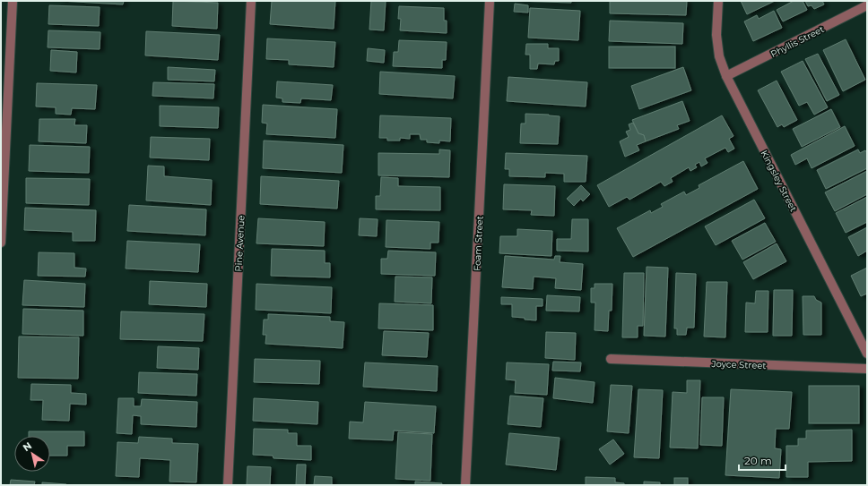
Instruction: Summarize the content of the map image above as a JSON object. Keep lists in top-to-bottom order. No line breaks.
{"streets":{"street":["Phyllis Street","Kingsley Street","Pine Avenue","Foam Street","Joyce Street"]},"crossings":[["Phyllis Street","Kingsley Street"]],"scale_bar":"20 m","north":"top left"}
